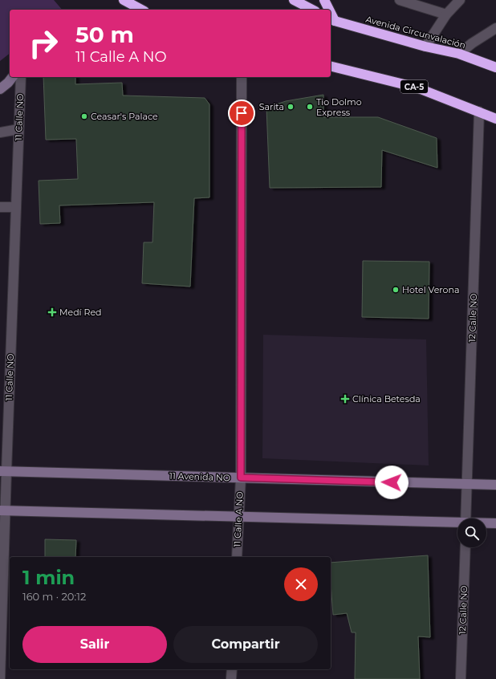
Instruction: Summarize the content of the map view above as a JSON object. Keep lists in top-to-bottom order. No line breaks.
{"streets":{"highway":["Avenida Circunvalación","CA-5"],"street":["11 Calle NO","12 Calle NO","11 Avenida NO","11 Calle A NO"]},"crossings":[["CA-5","12 Calle NO"],["11 Calle NO","11 Avenida NO"],["12 Calle NO","11 Avenida NO"],["11 Avenida NO","11 Calle A NO"]],"places":{"other":["Sarita","Tio Dolmo Express","Ceasar's Palace","Hotel Verona"],"health":["Medí Red","Clínica Betesda"]},"page":{"turn":["50 m","11 Calle A NO"],"heading":["1 min","160 m · 20:12"],"buttons":["Salir","Compartir"]}}
